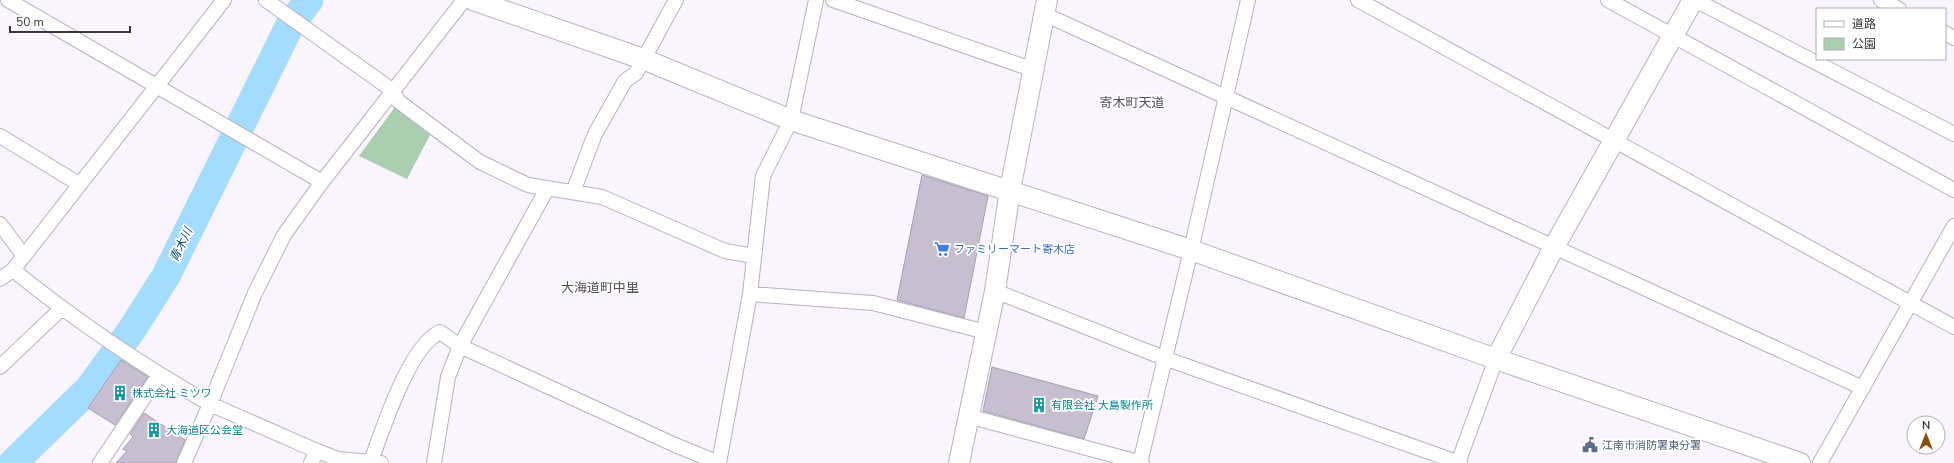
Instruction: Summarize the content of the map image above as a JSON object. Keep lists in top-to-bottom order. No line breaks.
{"districts":["寄木町天道","大海道町中里"],"water":["青木川"],"places":{"supermarket":["ファミリーマート寄木店"],"building":["株式会社 ミツワ","有限会社 大島製作所","大海道区公会堂"],"public building":["江南市消防署東分署"]},"legend":["道路","公園"],"scale_bar":"50 m","north":"top"}
